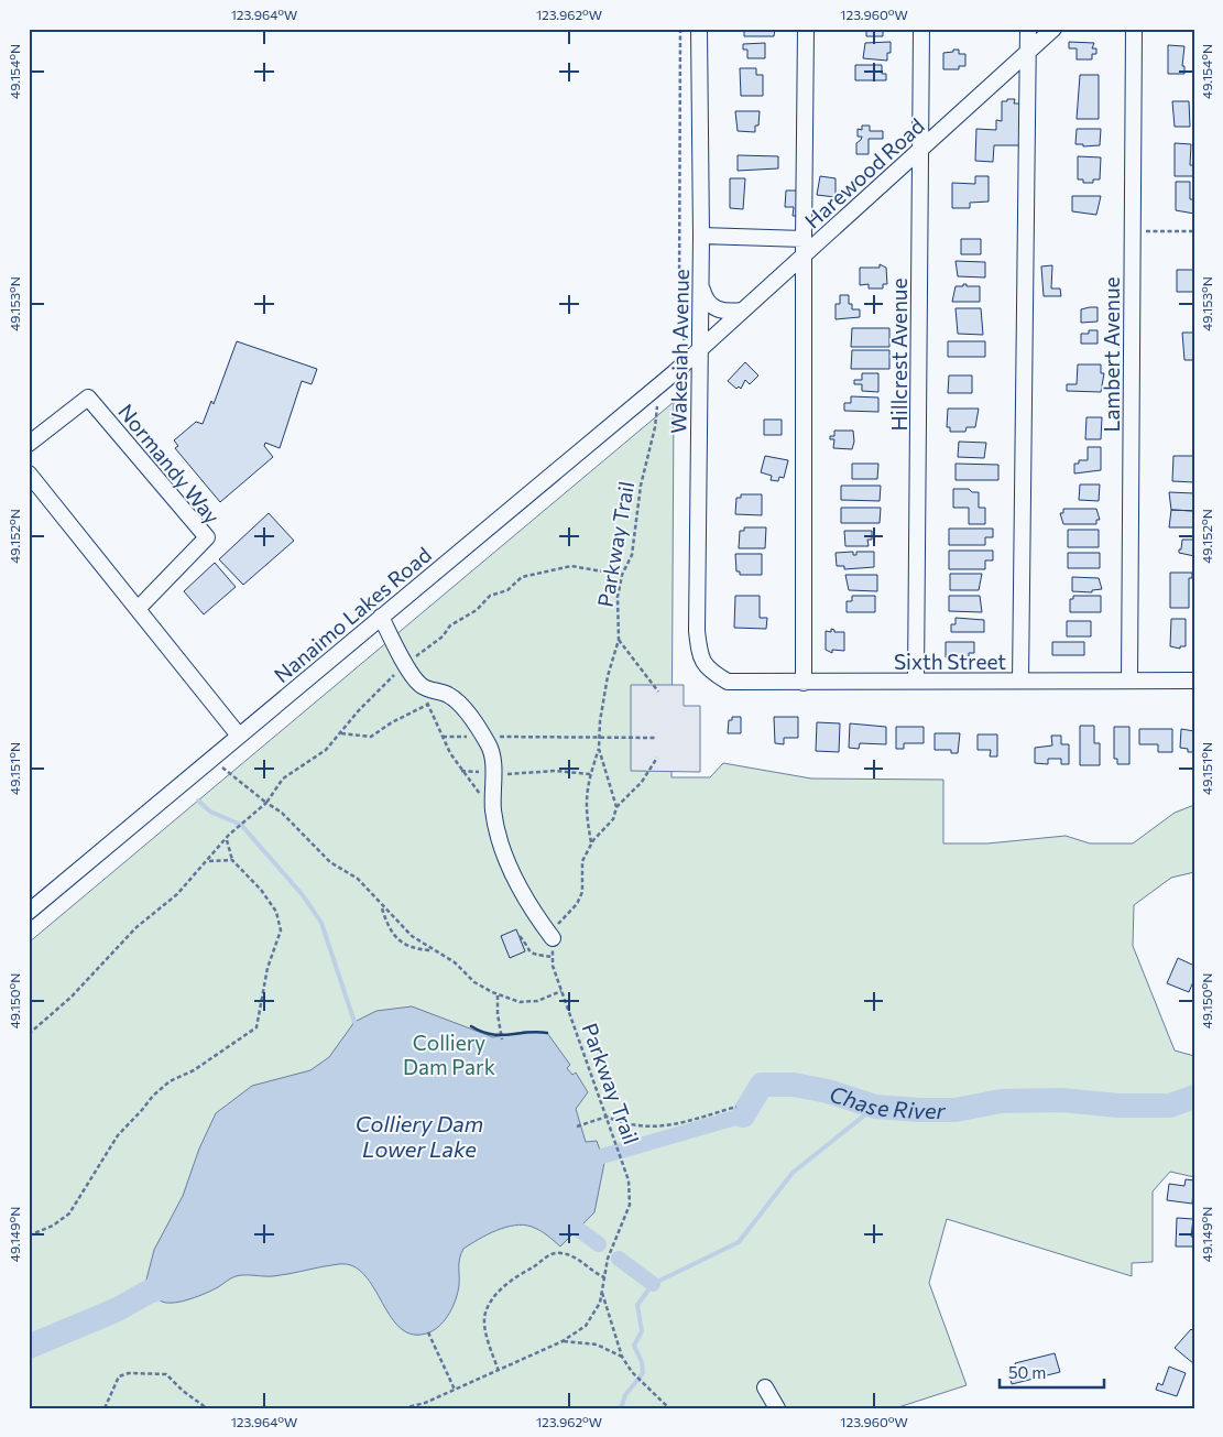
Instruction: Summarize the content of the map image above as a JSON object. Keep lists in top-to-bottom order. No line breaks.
{"streets":{"street":["Harewood Road","Wakesiah Avenue","Hillcrest Avenue","Lambert Avenue","Normandy Way","Nanaimo Lakes Road","Sixth Street"],"path":["Parkway Trail"]},"crossings":[["Harewood Road","Wakesiah Avenue"],["Harewood Road","Hillcrest Avenue"],["Harewood Road","Nanaimo Lakes Road"],["Wakesiah Avenue","Nanaimo Lakes Road"],["Wakesiah Avenue","Sixth Street"],["Hillcrest Avenue","Sixth Street"],["Lambert Avenue","Sixth Street"]],"water":["Chase River","Colliery Dam Lower Lake"],"parks":["Colliery Dam Park"],"scale_bar":"50 m","coordinates":["123.964°W","123.962°W","123.960°W","49.154°N","49.153°N","49.152°N","49.151°N","49.150°N","49.149°N"]}
